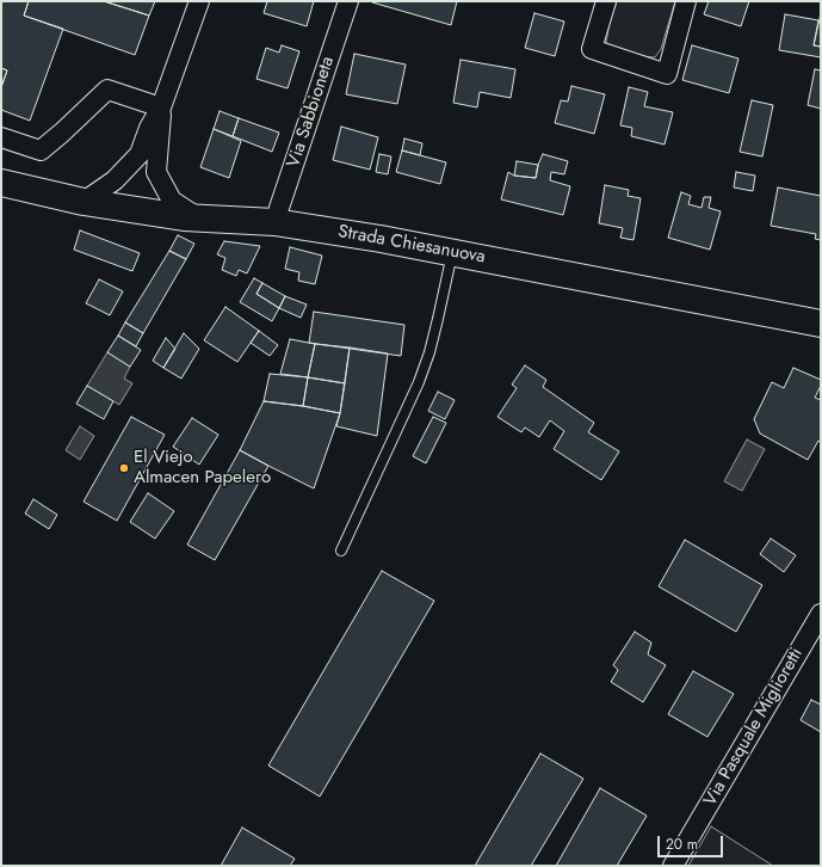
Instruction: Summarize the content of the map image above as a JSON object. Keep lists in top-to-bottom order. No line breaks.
{"streets":{"main road":["Strada Chiesanuova"],"street":["Via Sabbioneta","Via Pasquale Miglioretti"]},"crossings":[["Via Sabbioneta","Strada Chiesanuova"]],"places":["El Viejo Almacen Papelero"],"scale_bar":"20 m"}
